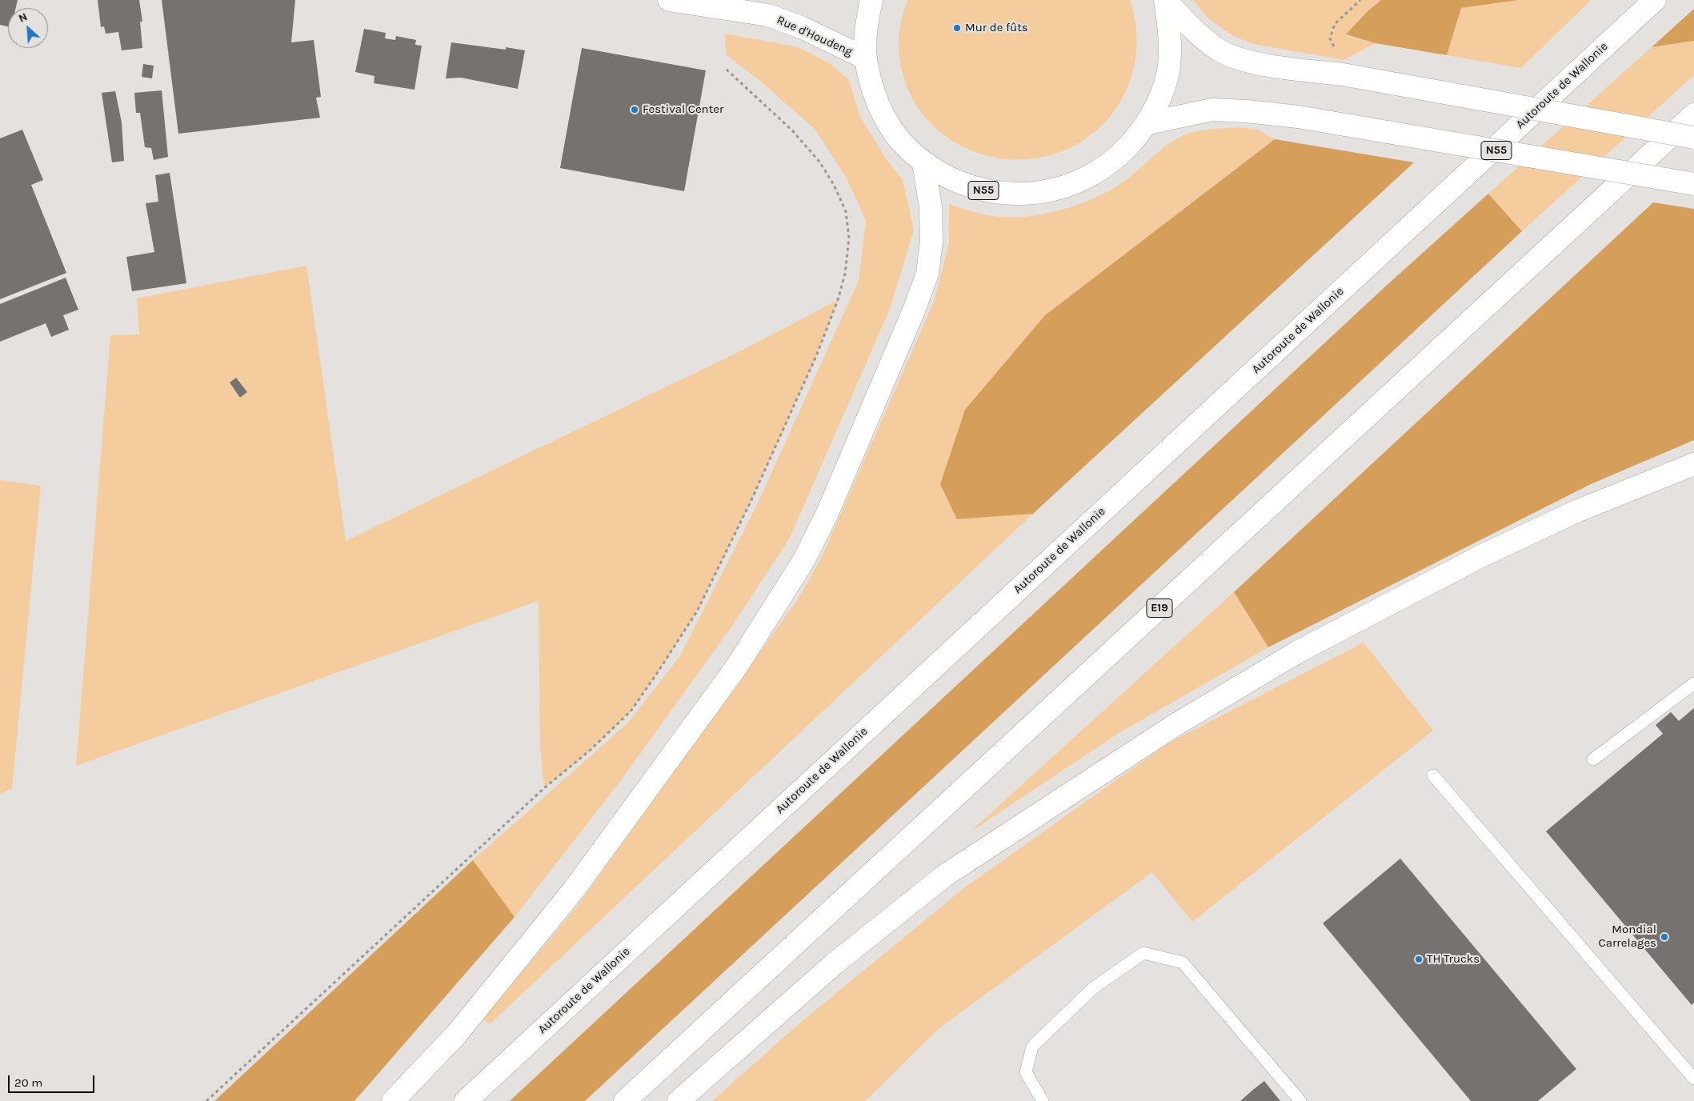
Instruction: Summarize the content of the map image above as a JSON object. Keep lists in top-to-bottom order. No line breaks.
{"streets":{"main road":["Rue d'Houdeng","Autoroute de Wallonie","N55","E19"]},"crossings":[["Rue d'Houdeng","N55"]],"places":["Mur de fûts","Festival Center","Mondial Carrelages","TH Trucks"],"scale_bar":"20 m","north":"top left"}
